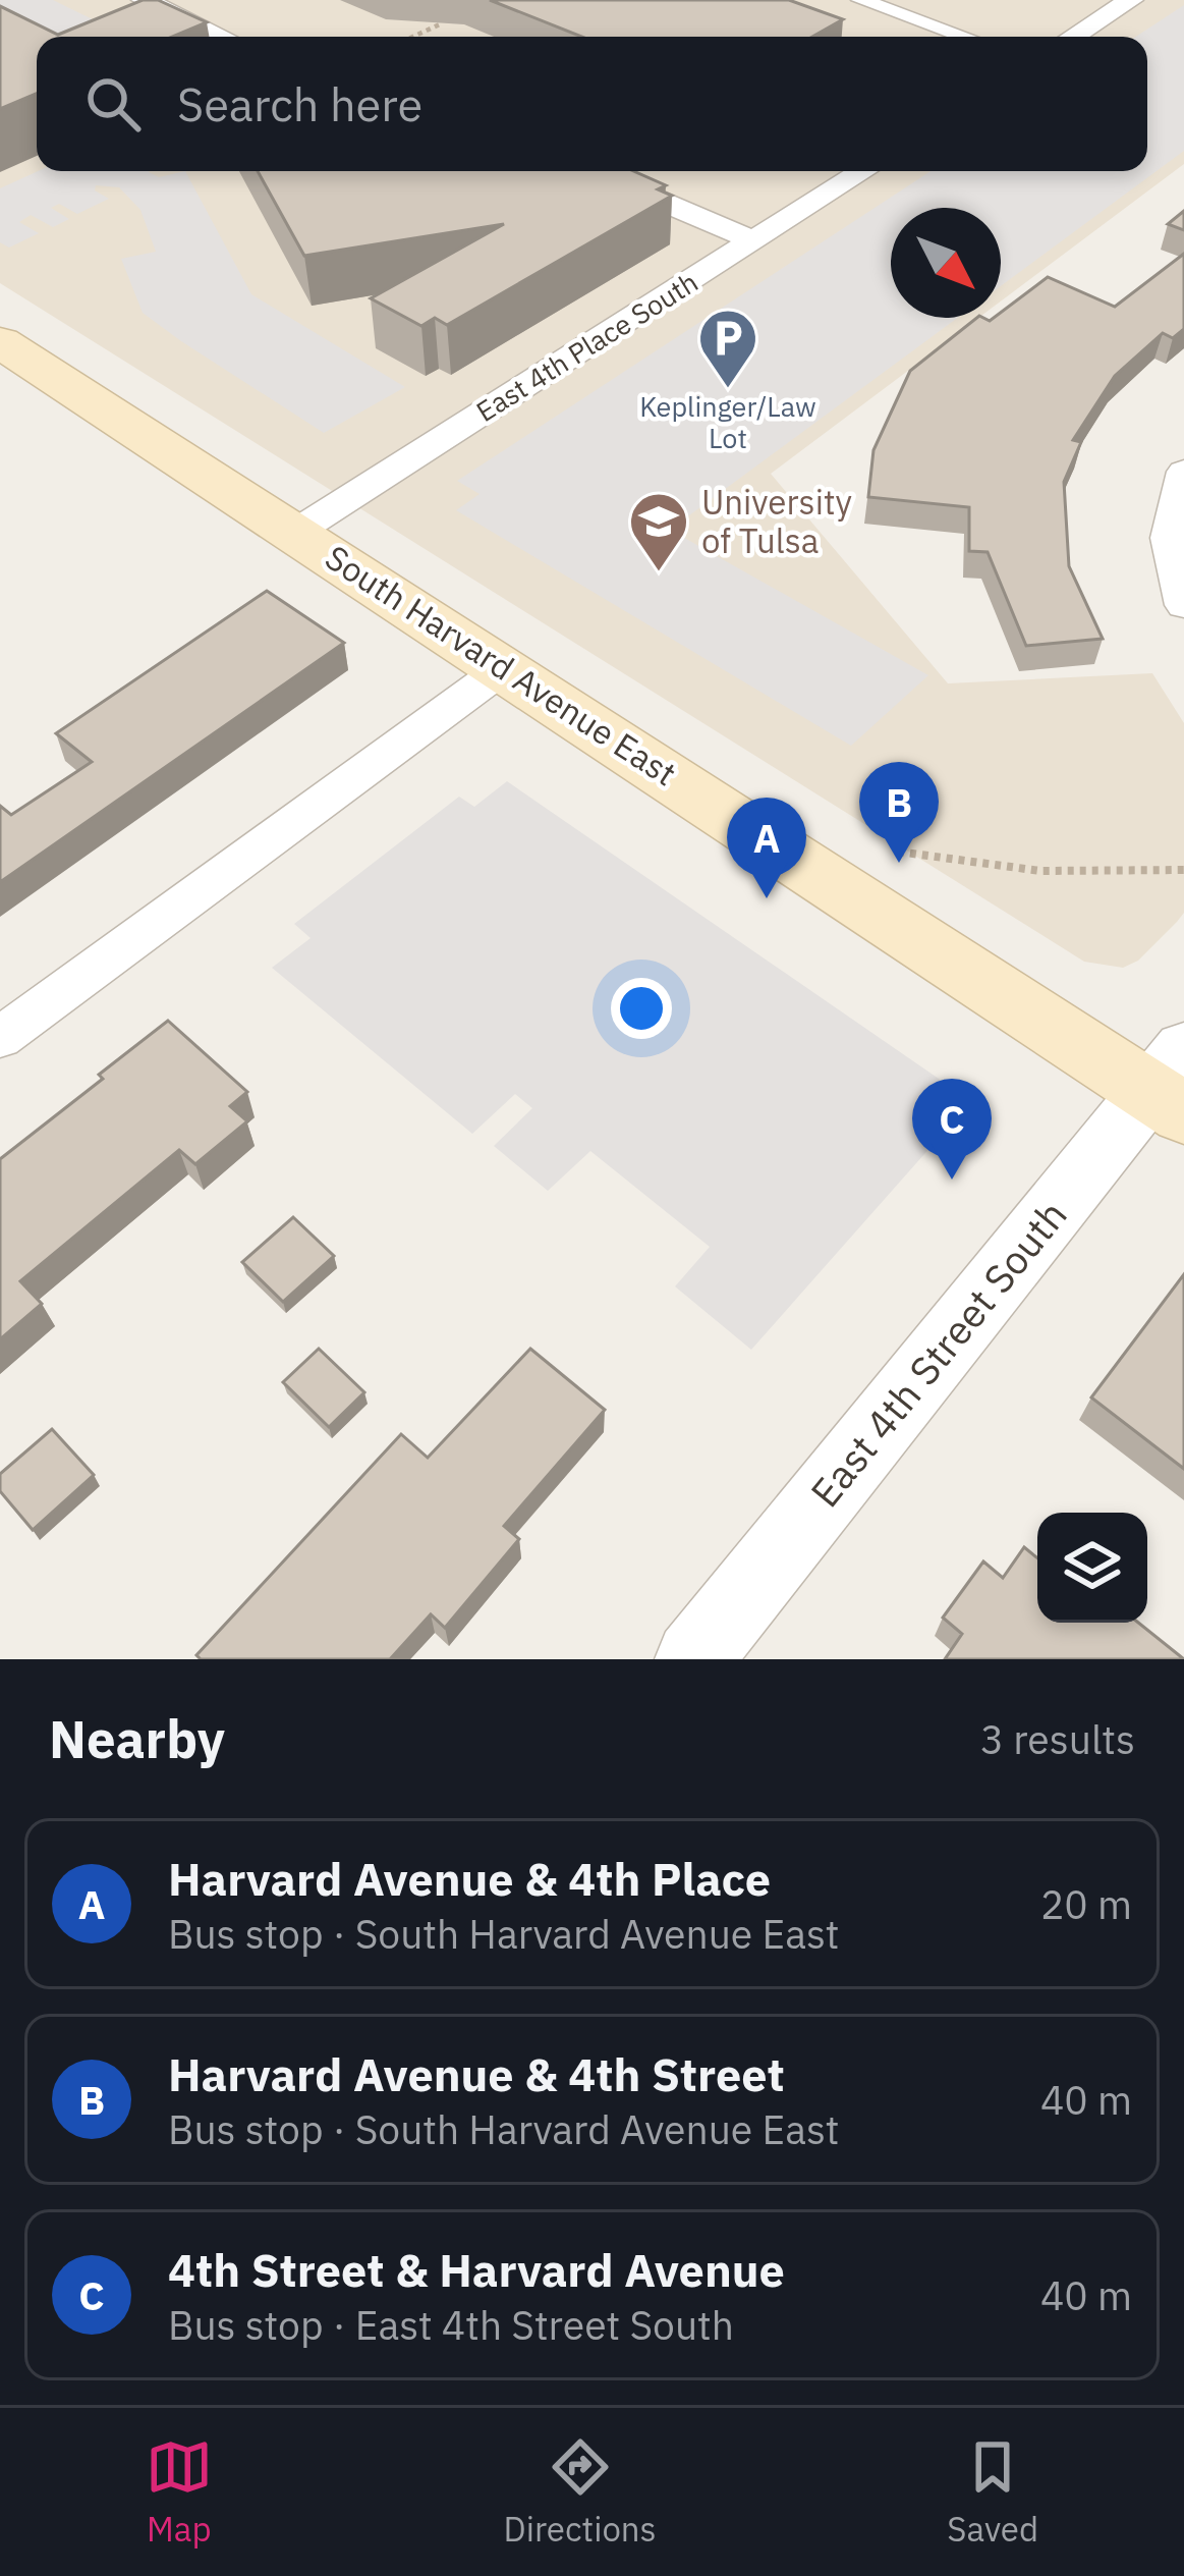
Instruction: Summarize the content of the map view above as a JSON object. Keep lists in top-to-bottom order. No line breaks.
{"streets":{"main road":["South Harvard Avenue East"],"street":["East 4th Place South","East 4th Street South"]},"crossings":[["East 4th Place South","South Harvard Avenue East"],["South Harvard Avenue East","East 4th Street South"]],"places":{"parking":["Keplinger/Law Lot"],"school or university":["University of Tulsa"]},"north":"bottom right","page":{"search":"Search here","pins":["B","A","C"],"heading":["Nearby","3 results"],"list":[{"mark":"A","name":"Harvard Avenue & 4th Place","note":"Bus stop · South Harvard Avenue East","value":"20 m"},{"mark":"B","name":"Harvard Avenue & 4th Street","note":"Bus stop · South Harvard Avenue East","value":"40 m"},{"mark":"C","name":"4th Street & Harvard Avenue","note":"Bus stop · East 4th Street South","value":"40 m"}],"nav":["Map","Directions","Saved"]}}
